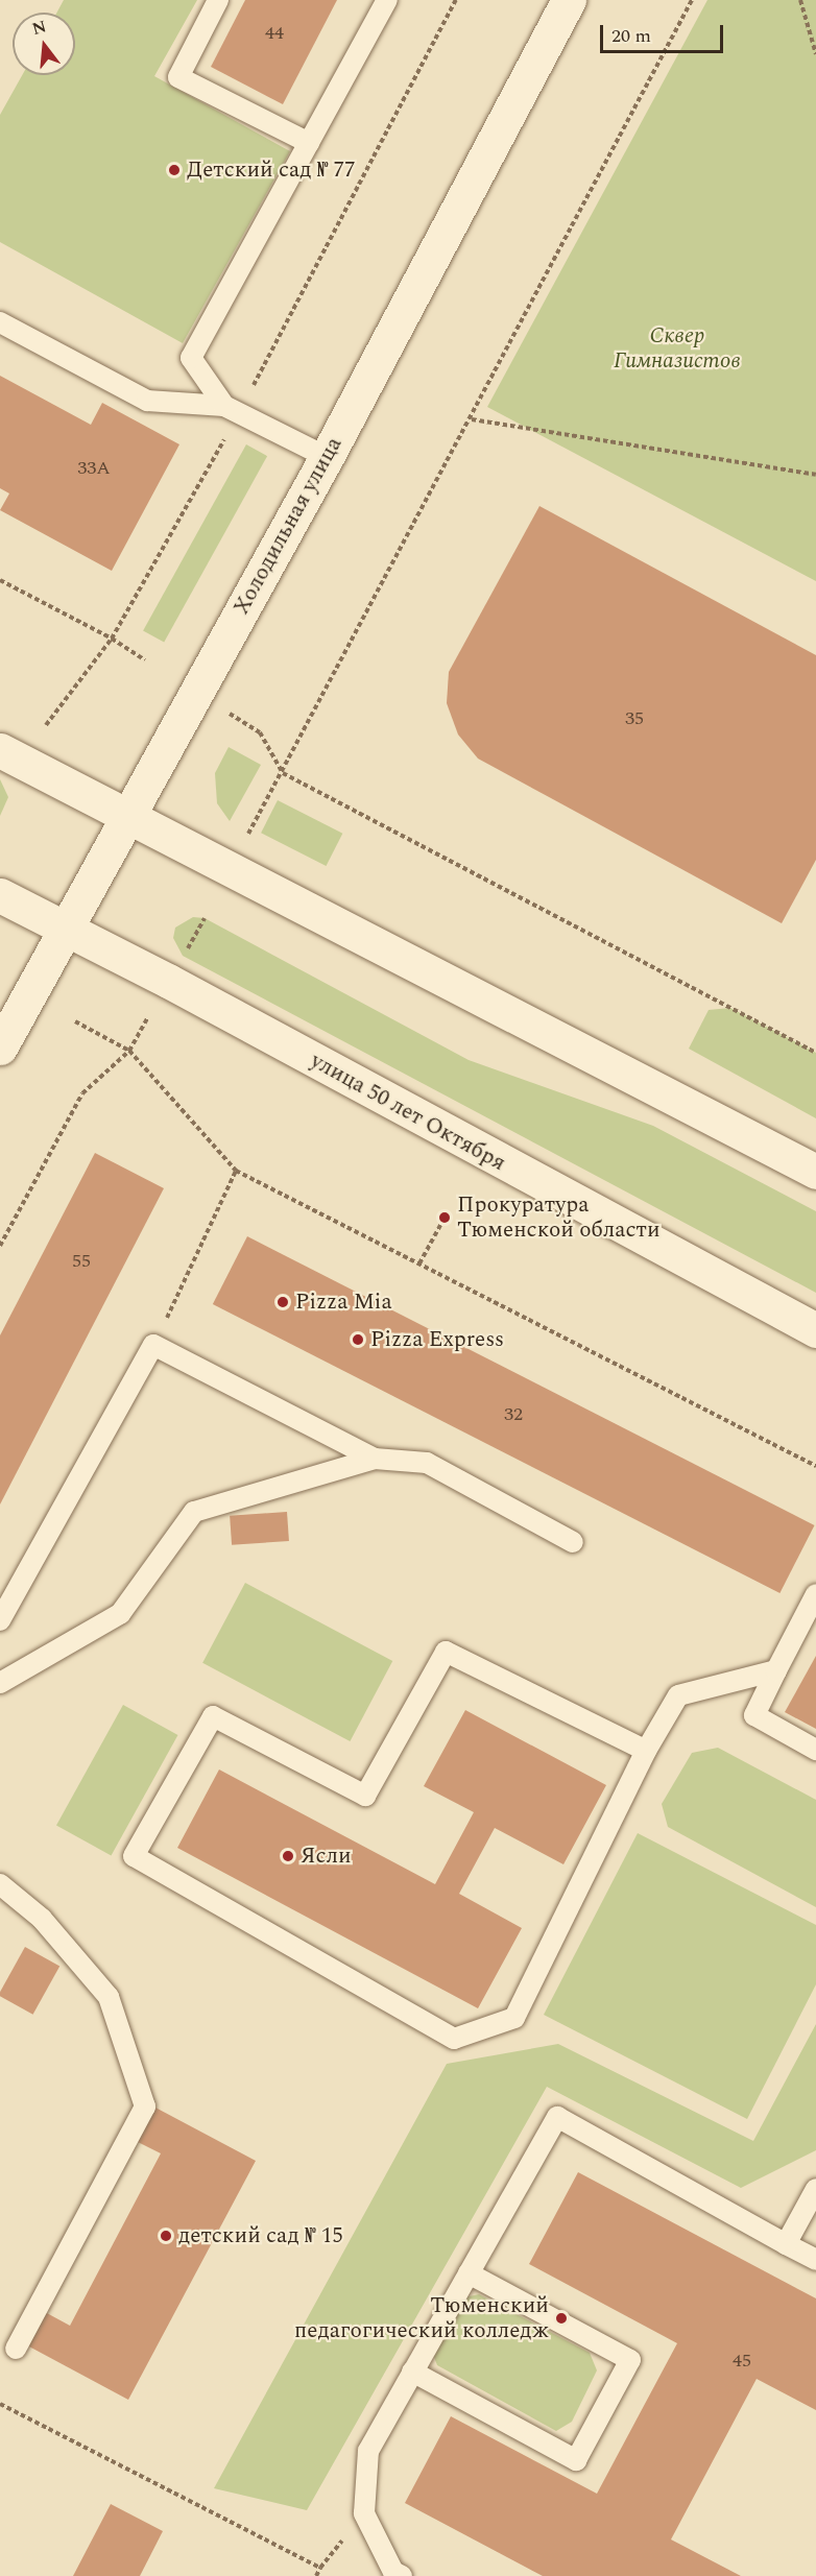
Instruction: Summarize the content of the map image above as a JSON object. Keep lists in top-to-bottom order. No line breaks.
{"streets":{"main road":["Холодильная улица","улица 50 лет Октября"]},"crossings":[["Холодильная улица","улица 50 лет Октября"]],"parks":["Сквер Гимназистов"],"places":["Детский сад № 77","Прокуратура Тюменской области","Pizza Mia","Pizza Express","Ясли","детский сад № 15","Тюменский педагогический колледж"],"house_numbers":["44","33А","35","55","32","45"],"scale_bar":"20 m","north":"top"}
